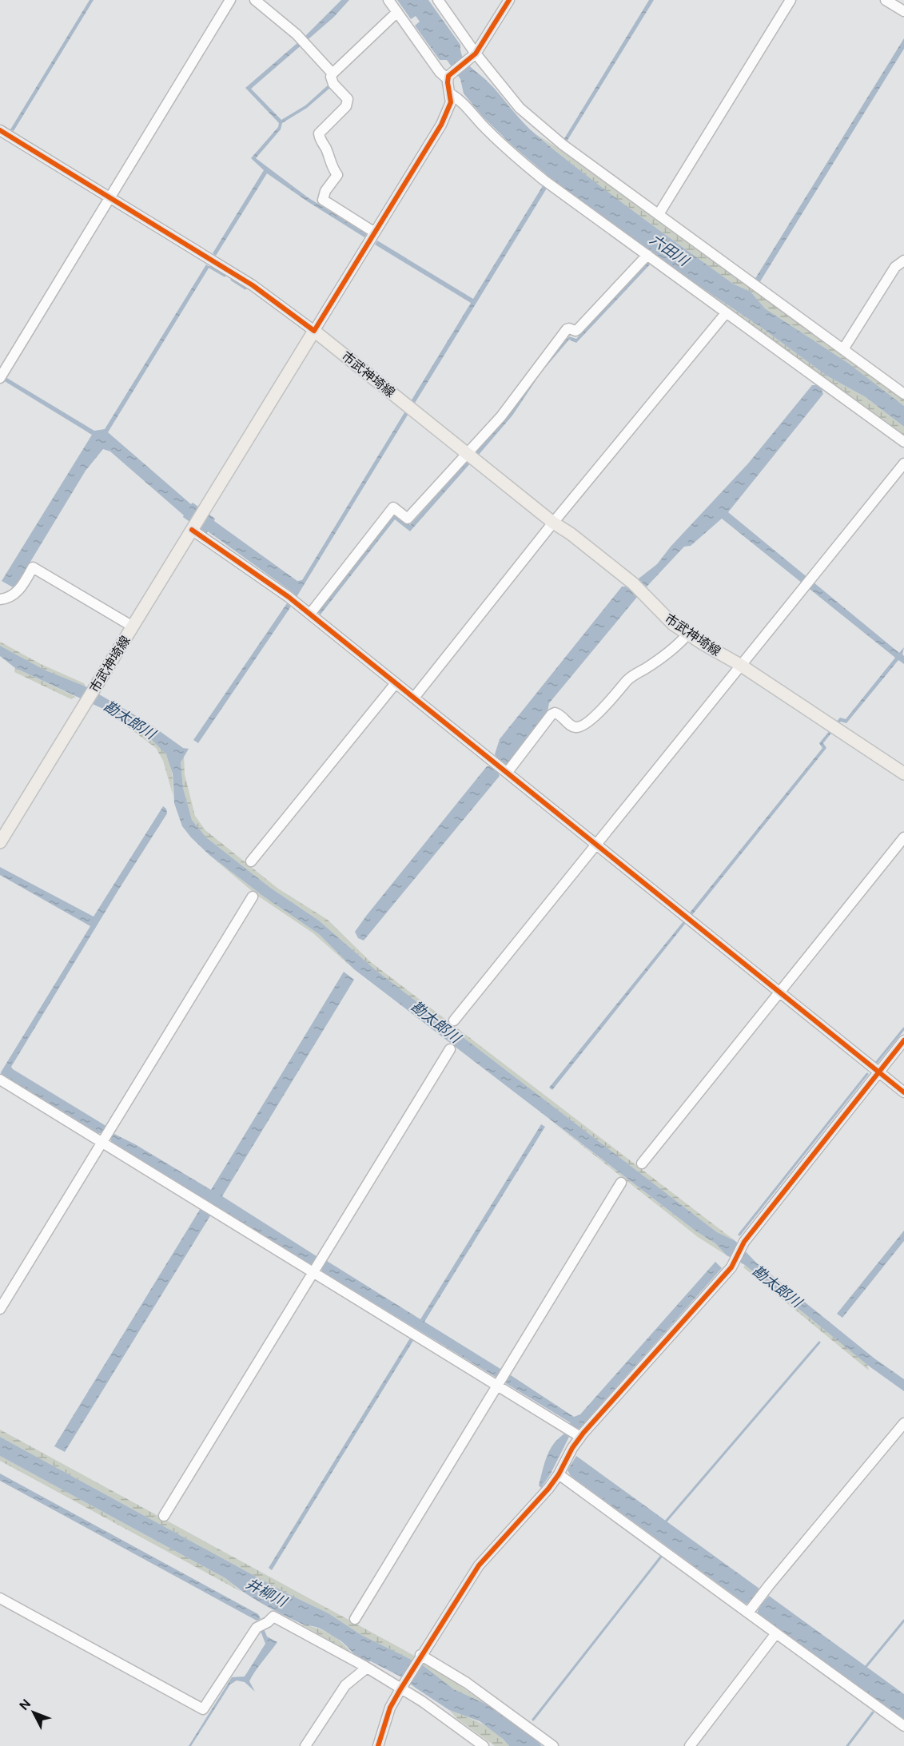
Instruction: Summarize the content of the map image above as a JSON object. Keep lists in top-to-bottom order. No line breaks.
{"streets":{"main road":["市武神埼線"]},"water":["六田川","勘太郎川","井柳川"],"north":"top left"}
